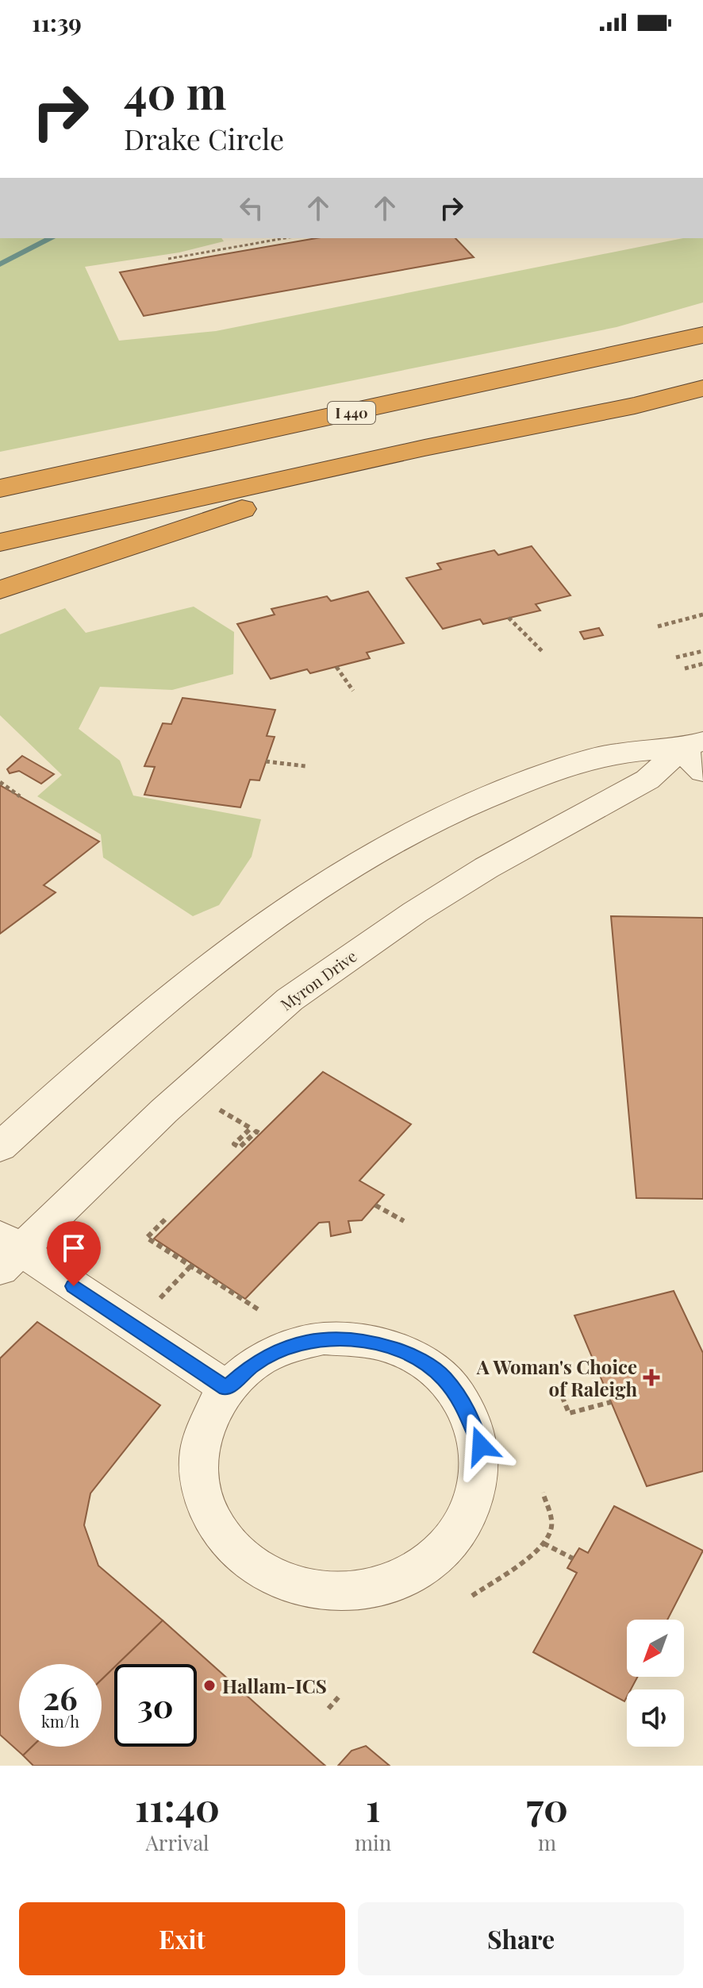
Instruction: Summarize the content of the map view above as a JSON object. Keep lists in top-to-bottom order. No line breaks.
{"streets":{"highway":["I 440"],"street":["Myron Drive"]},"places":{"health":["A Woman's Choice of Raleigh"],"other":["Hallam-ICS"]},"north":"bottom left","page":{"status":"11:39","turn":["40 m","Drake Circle"],"speed":"26 km/h","limit":"30","eta":["11:40","Arrival","1","min","70","m"],"buttons":["Exit","Share"]}}
